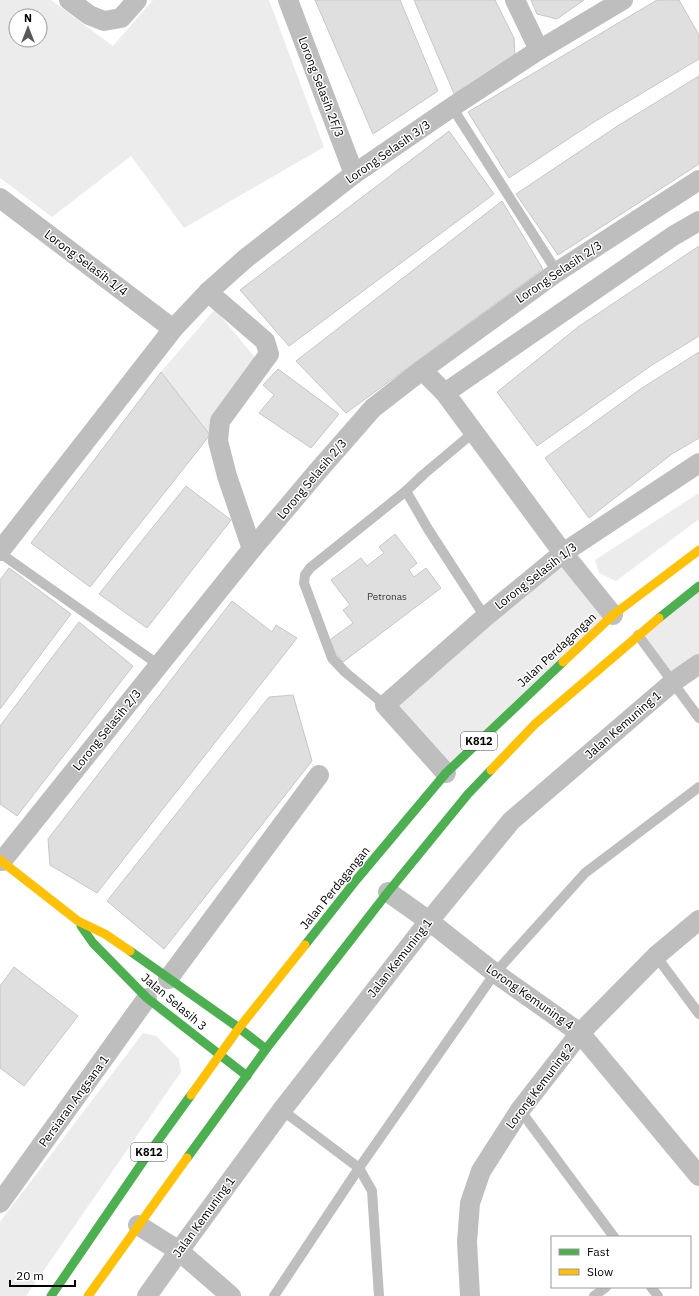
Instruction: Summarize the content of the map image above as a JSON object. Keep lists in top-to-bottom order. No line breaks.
{"streets":{"main road":["Jalan Perdagangan","K812","Jalan Selasih 3"],"street":["Lorong Selasih 2F/3","Lorong Selasih 3/3","Lorong Selasih 1/4","Lorong Selasih 2/3","Lorong Selasih 1/3","Jalan Kemuning 1","Lorong Kemuning 4","Lorong Kemuning 2","Persiaran Angsana 1"]},"crossings":[["Lorong Selasih 2F/3","Lorong Selasih 3/3"],["Lorong Selasih 3/3","Lorong Selasih 1/4"],["Lorong Selasih 2/3","Jalan Selasih 3"],["Jalan Perdagangan","Jalan Selasih 3"],["Jalan Kemuning 1","Lorong Kemuning 4"],["K812","Lorong Kemuning 4"],["K812","Jalan Selasih 3"],["Lorong Kemuning 4","Lorong Kemuning 2"],["Jalan Selasih 3","Persiaran Angsana 1"]],"house_numbers":["Petronas"],"legend":["Fast","Slow"],"scale_bar":"20 m","north":"top"}
